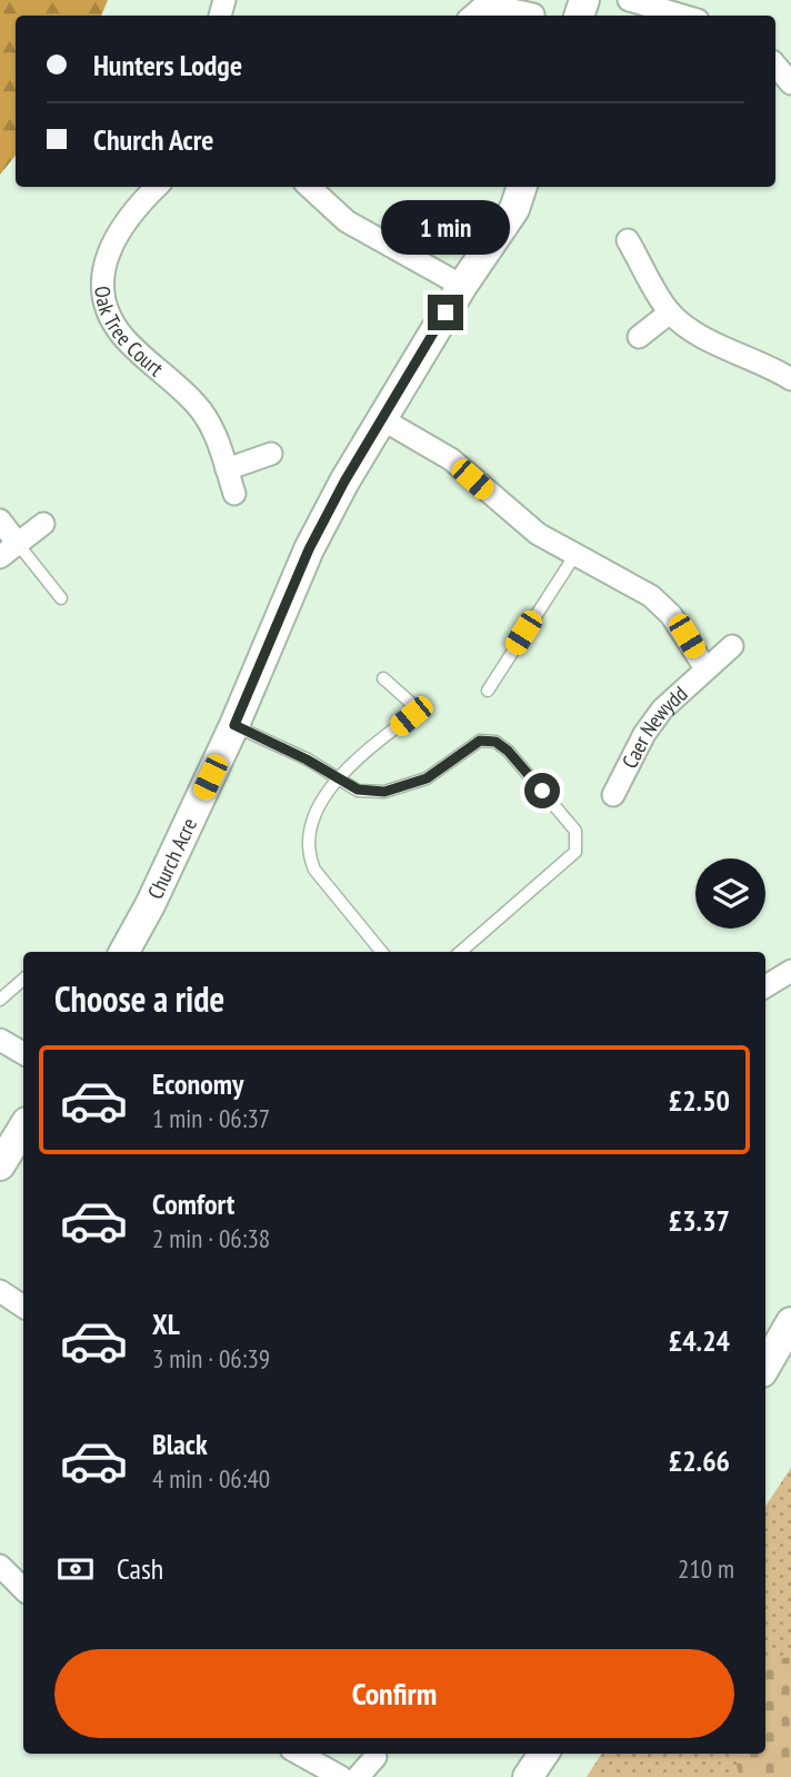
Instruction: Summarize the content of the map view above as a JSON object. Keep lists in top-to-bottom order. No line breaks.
{"streets":{"street":["Oak Tree Court","Caer Newydd","Church Acre"]},"crossings":[["Caer Newydd","Church Acre"]],"page":{"banner":["Hunters Lodge","Church Acre"],"bubble":"1 min","heading":"Choose a ride","list":[{"name":"Economy","note":"1 min · 06:37","value":"£2.50"},{"name":"Comfort","note":"2 min · 06:38","value":"£3.37"},{"name":"XL","note":"3 min · 06:39","value":"£4.24"},{"name":"Black","note":"4 min · 06:40","value":"£2.66"}],"pay":["Cash","210 m"],"buttons":"Confirm"}}
